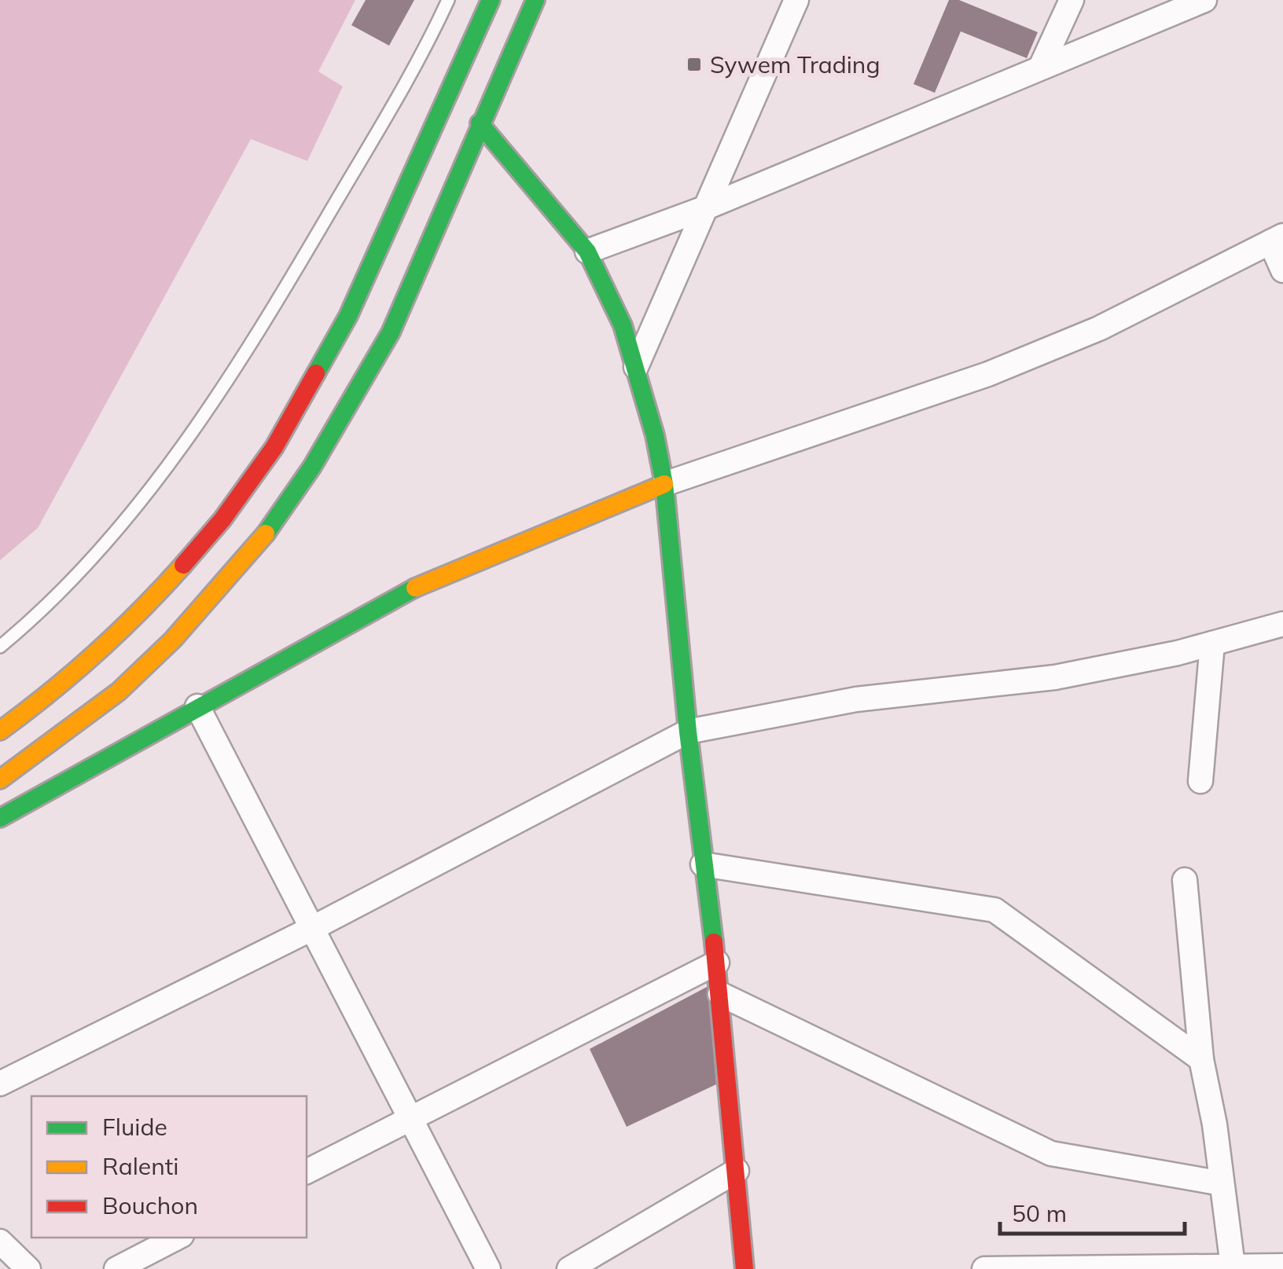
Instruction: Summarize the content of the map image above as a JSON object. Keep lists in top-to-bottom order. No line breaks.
{"places":{"transit":["Sywem Trading"]},"legend":["Fluide","Ralenti","Bouchon"],"scale_bar":"50 m"}
